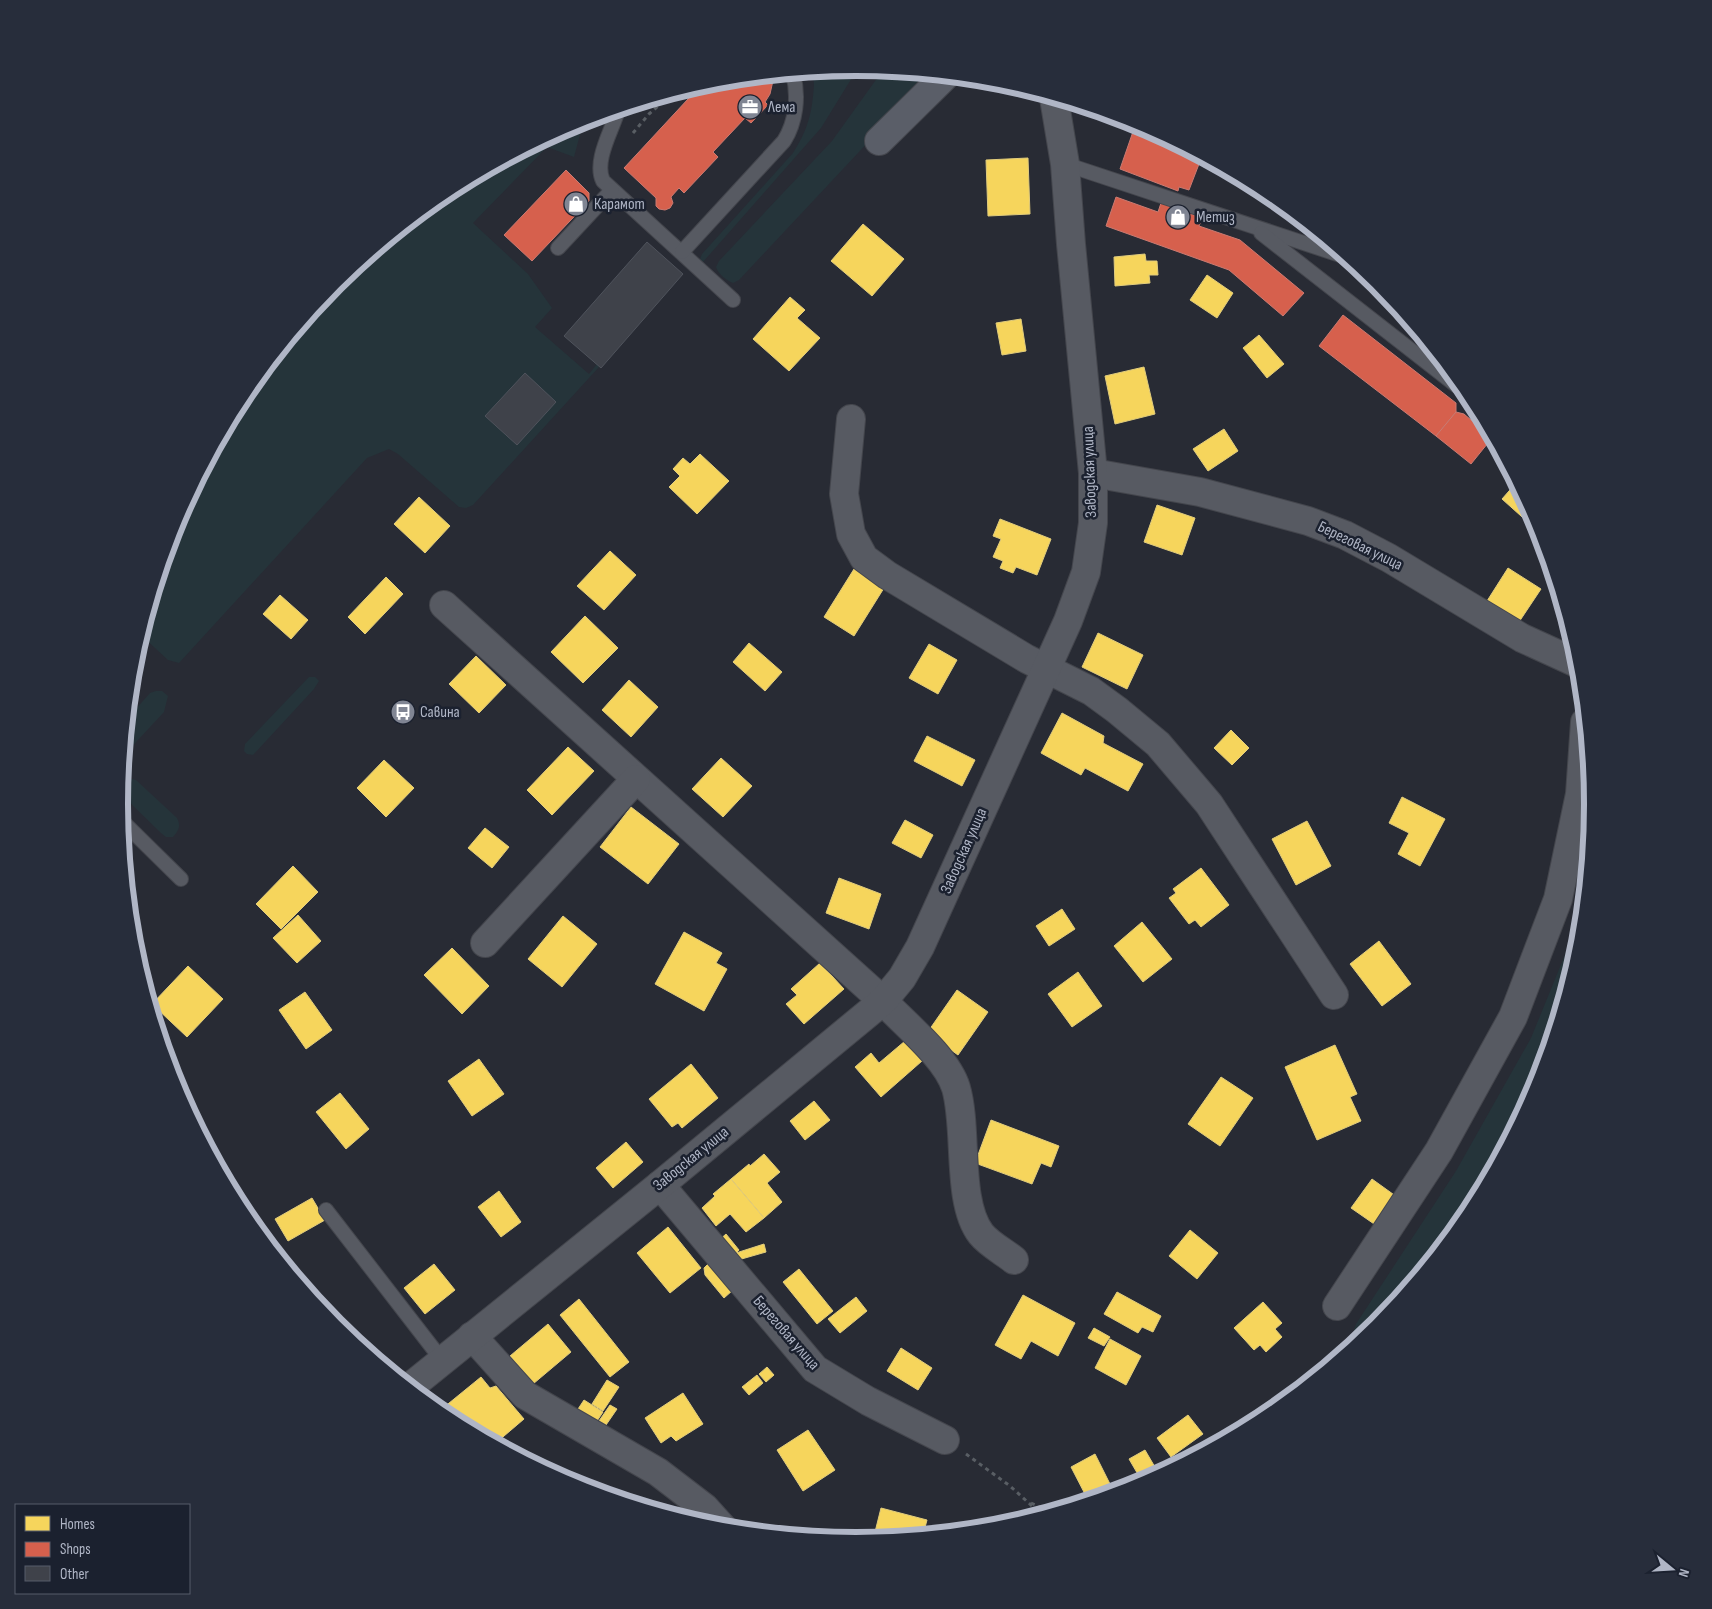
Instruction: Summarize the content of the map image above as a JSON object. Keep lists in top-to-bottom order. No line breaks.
{"streets":{"street":["Заводская улица","Береговая улица"]},"crossings":[["Заводская улица","Береговая улица"]],"places":{"office":["Лема"],"shop":["Карамот","Метиз"],"bus stop":["Савина"]},"legend":["Homes","Shops","Other"],"north":"right"}
